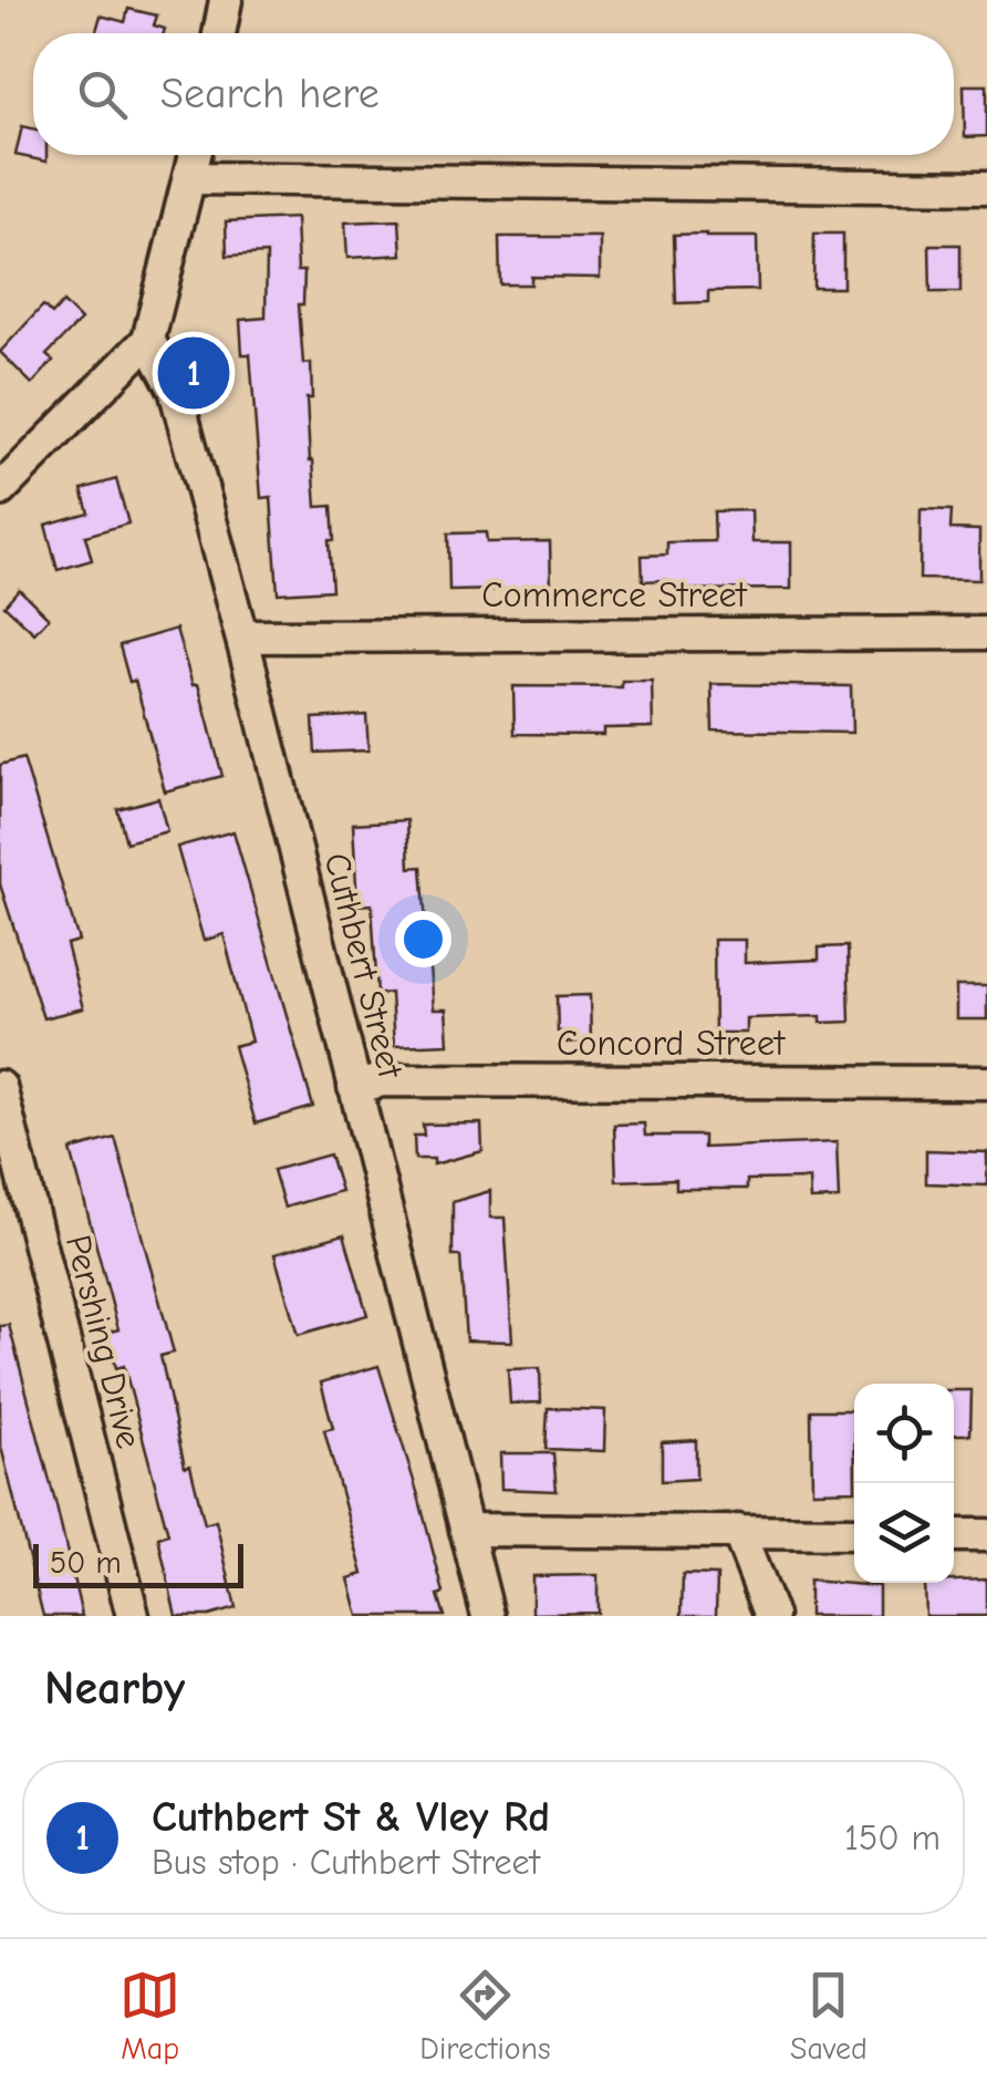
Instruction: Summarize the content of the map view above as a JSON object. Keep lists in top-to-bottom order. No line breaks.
{"streets":{"street":["Commerce Street","Cuthbert Street","Concord Street","Pershing Drive"]},"crossings":[["Commerce Street","Cuthbert Street"],["Cuthbert Street","Concord Street"]],"scale_bar":"50 m","page":{"search":"Search here","pins":"1","scale":"50 m","heading":"Nearby","list":[{"mark":"1","name":"Cuthbert St & Vley Rd","note":"Bus stop · Cuthbert Street","value":"150 m"}],"nav":["Map","Directions","Saved"]}}
